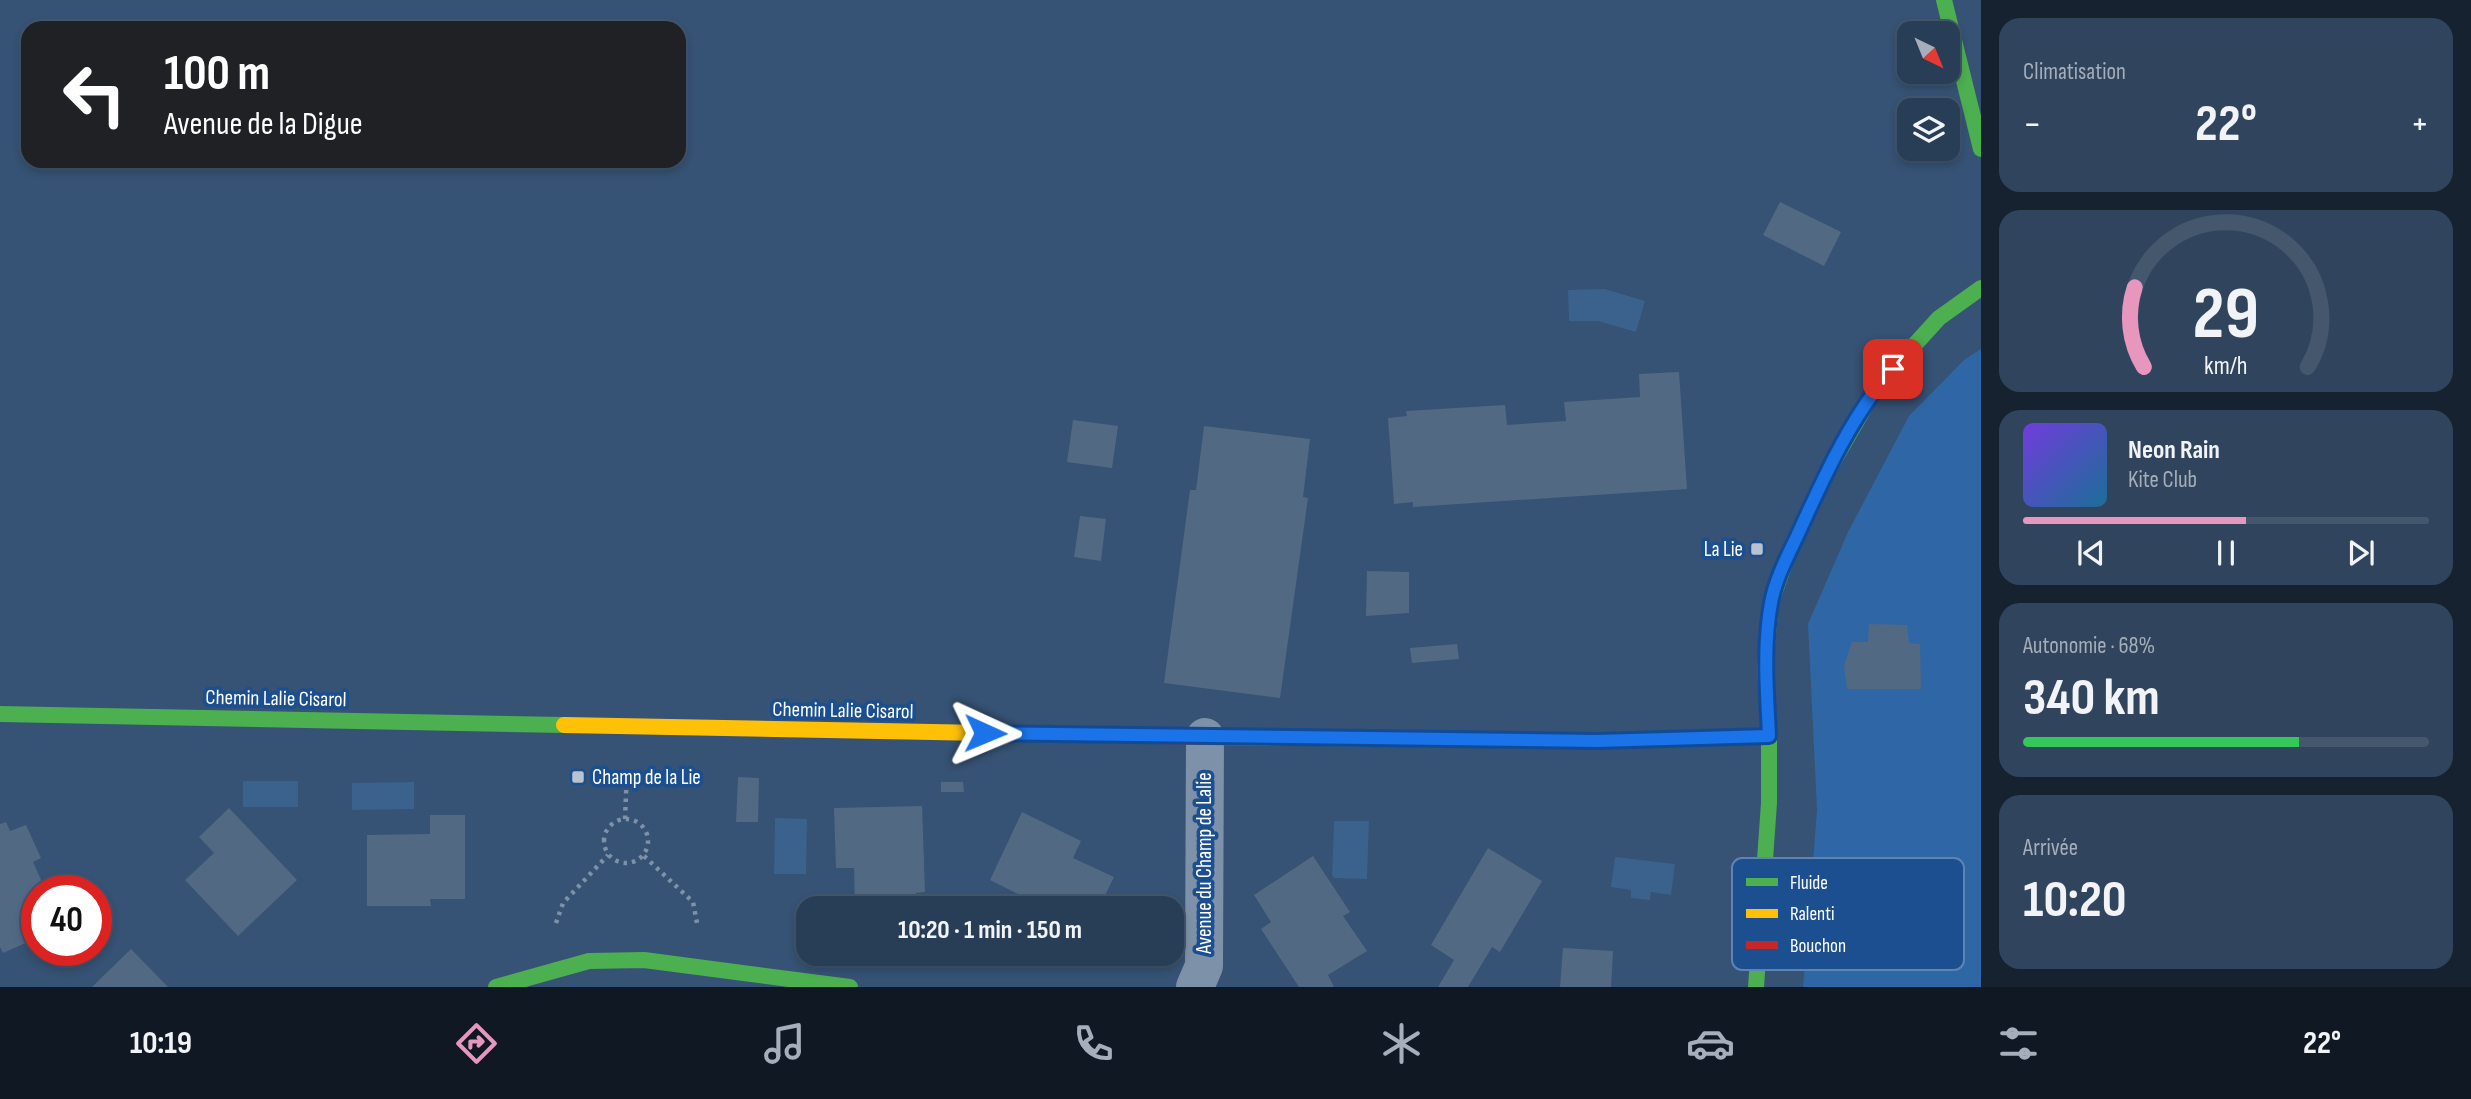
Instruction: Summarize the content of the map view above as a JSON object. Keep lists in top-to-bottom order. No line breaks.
{"streets":{"street":["Chemin Lalie Cisarol","Avenue du Champ de Lalie"]},"crossings":[["Chemin Lalie Cisarol","Avenue du Champ de Lalie"]],"places":{"transit":["La Lie","Champ de la Lie"]},"legend":["Fluide","Ralenti","Bouchon"],"north":"bottom right","page":{"tile":["Climatisation",["Autonomie · 68%","340 km"],["Arrivée","10:20"]],"turn":["100 m","Avenue de la Digue"],"heat":["−","22°","+"],"song":["Neon Rain","Kite Club"],"limit":"40","trip":"10:20 · 1 min · 150 m","tabs":["10:19","22°"],"gauge":["29","km/h"]}}
